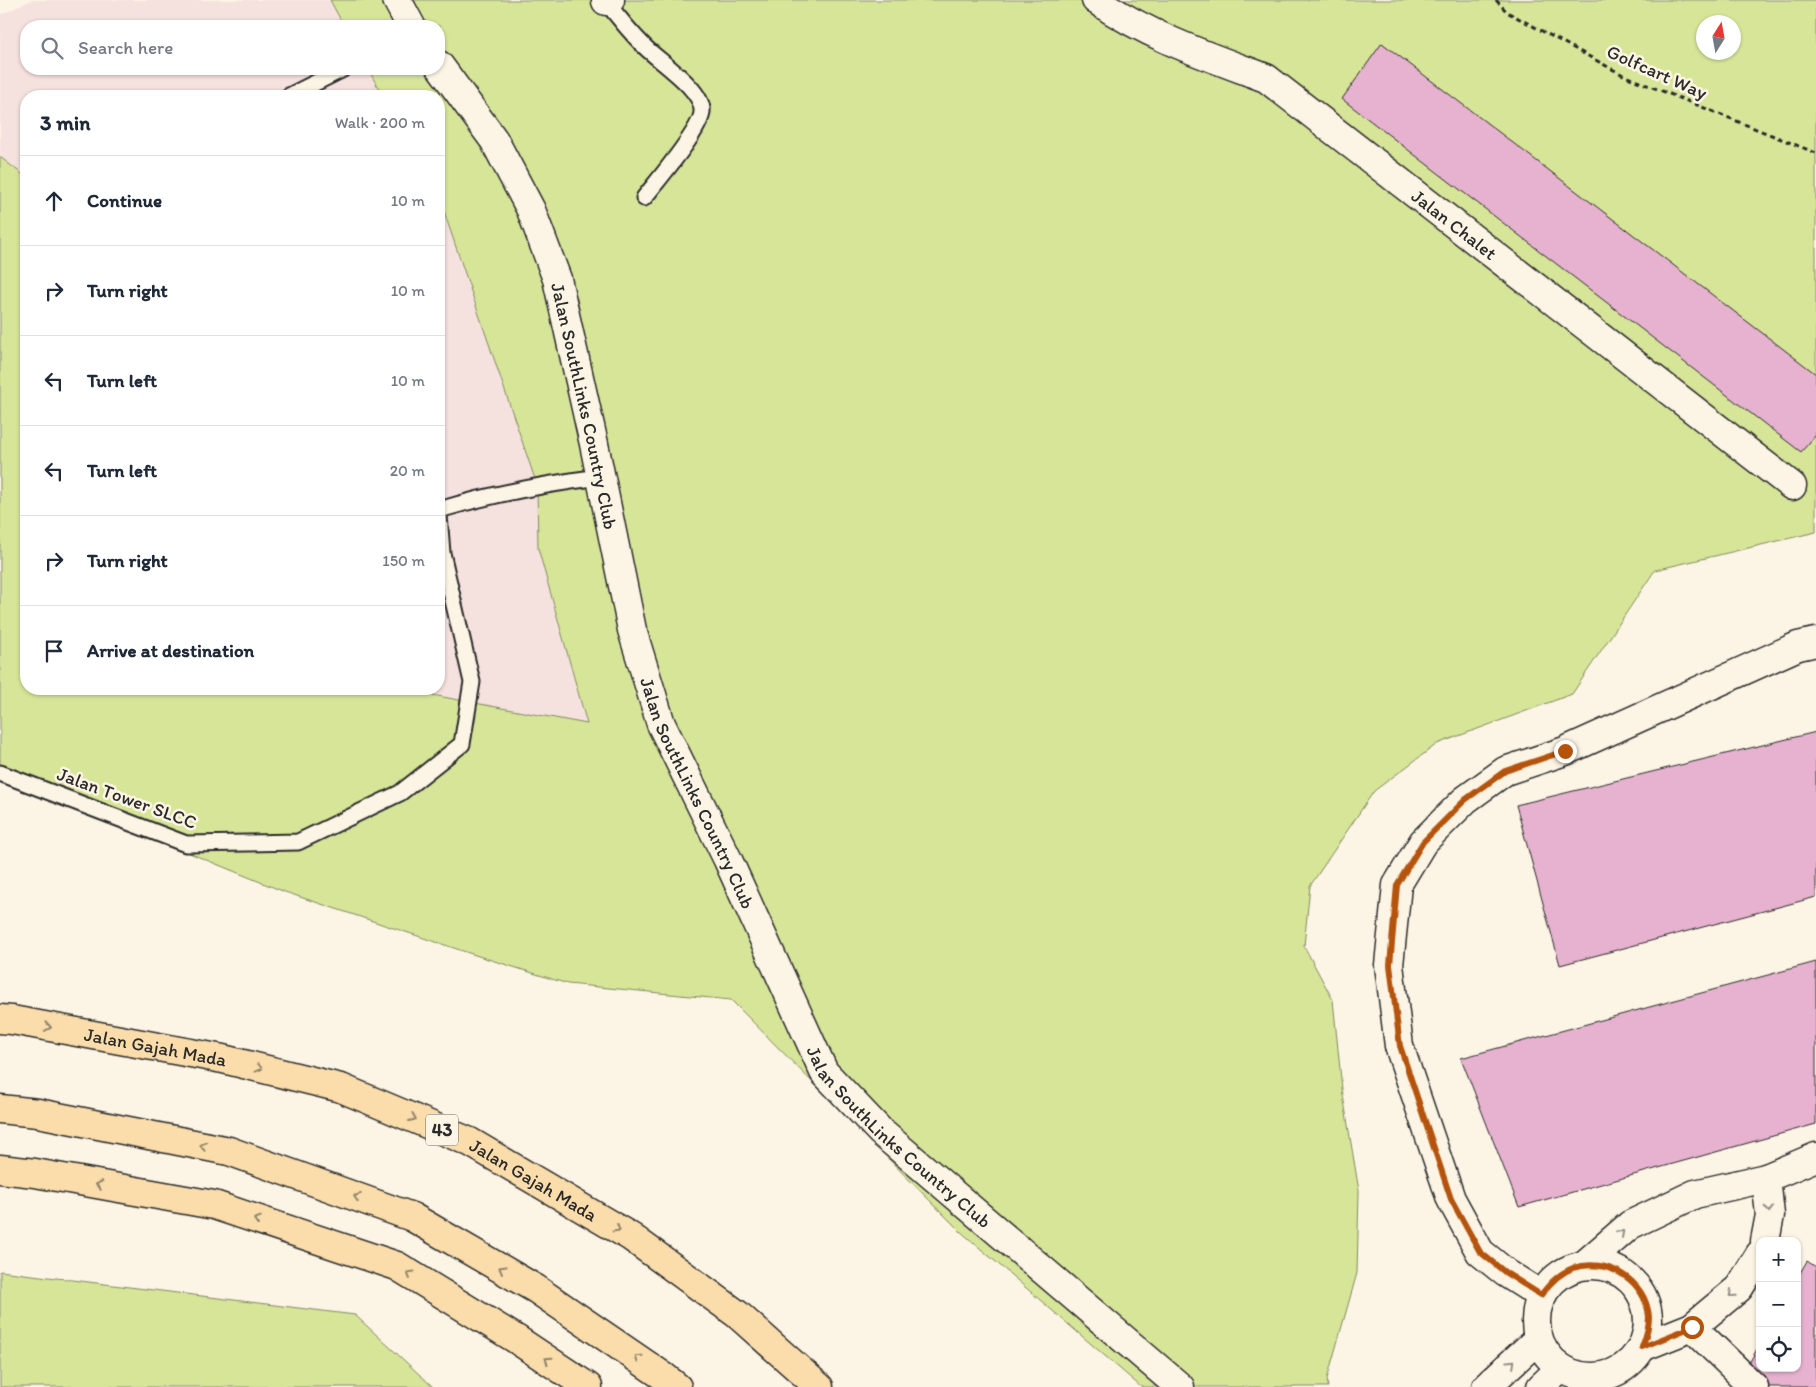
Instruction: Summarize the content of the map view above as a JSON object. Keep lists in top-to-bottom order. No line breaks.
{"streets":{"main road":["Jalan Gajah Mada","43"],"street":["Jalan Chalet","Jalan SouthLinks Country Club"],"lane":["Jalan Tower SLCC"],"path":["Golfcart Way"]},"north":"top","page":{"search":"Search here","heading":["3 min","Walk · 200 m"],"list":[["Continue","10 m"],["Turn right","10 m"],["Turn left","10 m"],["Turn left","20 m"],["Turn right","150 m"],"Arrive at destination"],"map_buttons":["+","−"]}}
